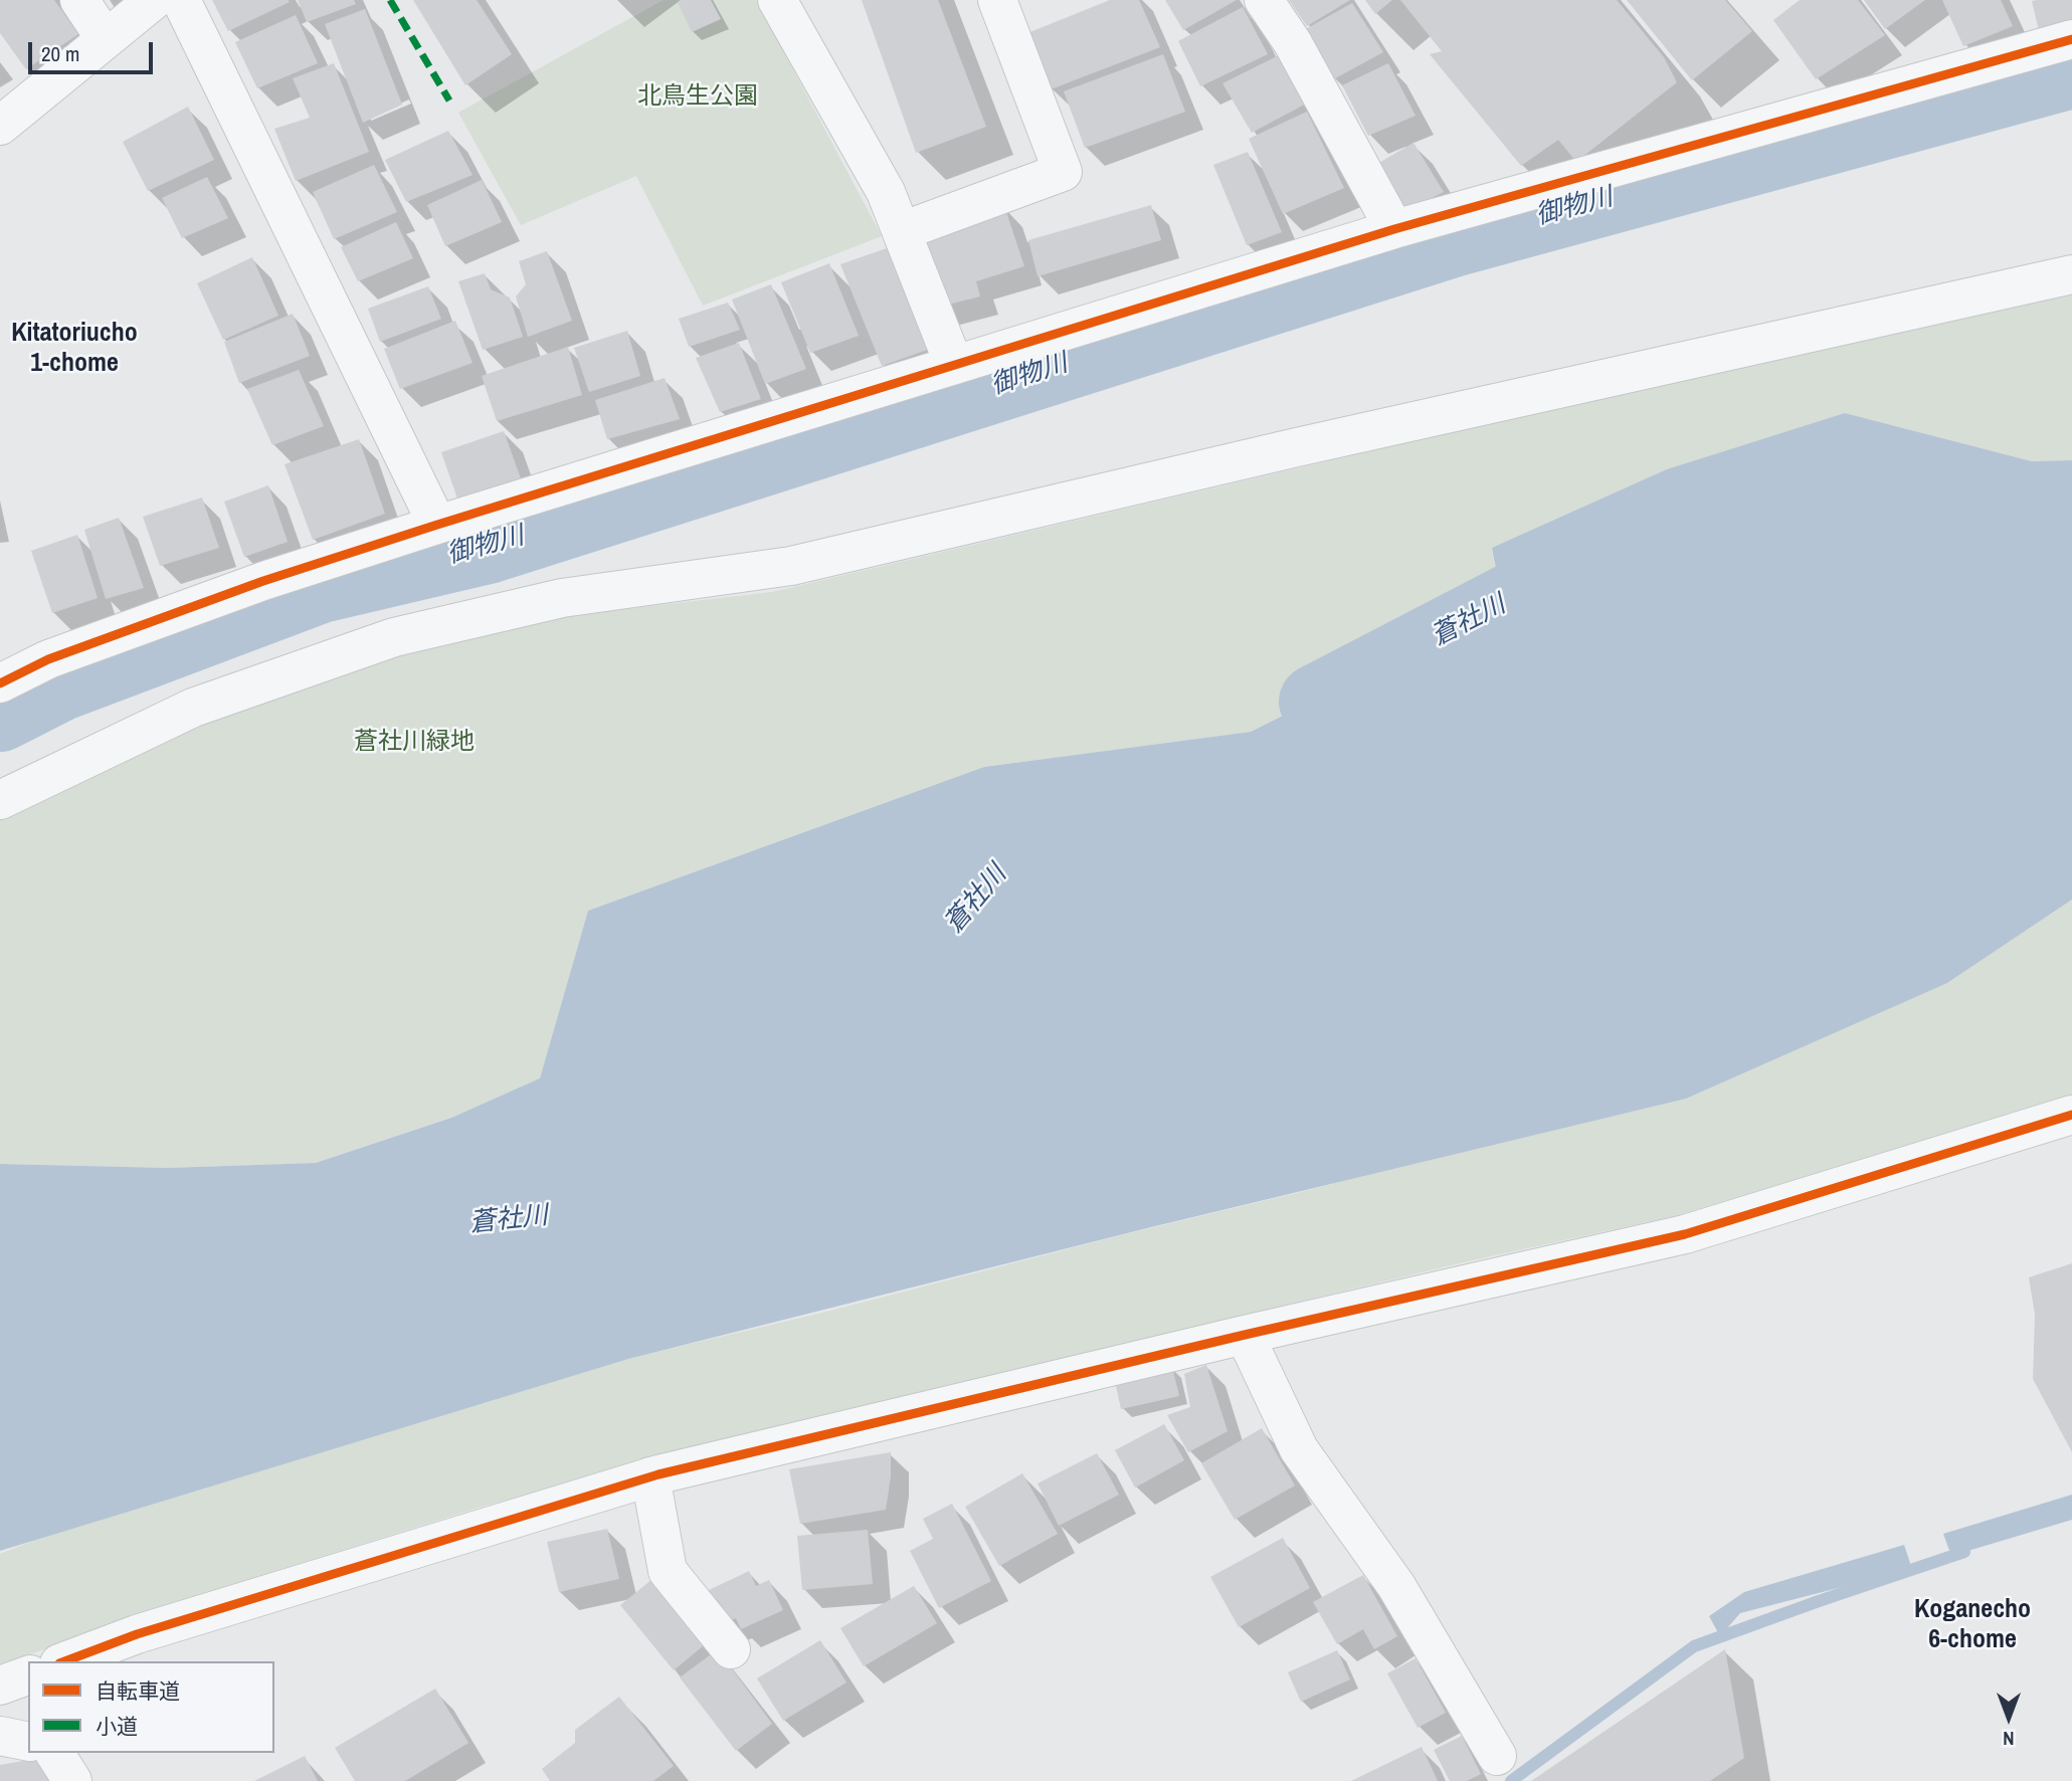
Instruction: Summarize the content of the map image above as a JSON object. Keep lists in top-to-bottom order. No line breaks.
{"districts":["Kitatoriucho 1-chome","Koganecho 6-chome"],"water":["御物川","蒼社川"],"parks":["北鳥生公園","蒼社川緑地"],"legend":["自転車道","小道"],"scale_bar":"20 m","north":"bottom"}
